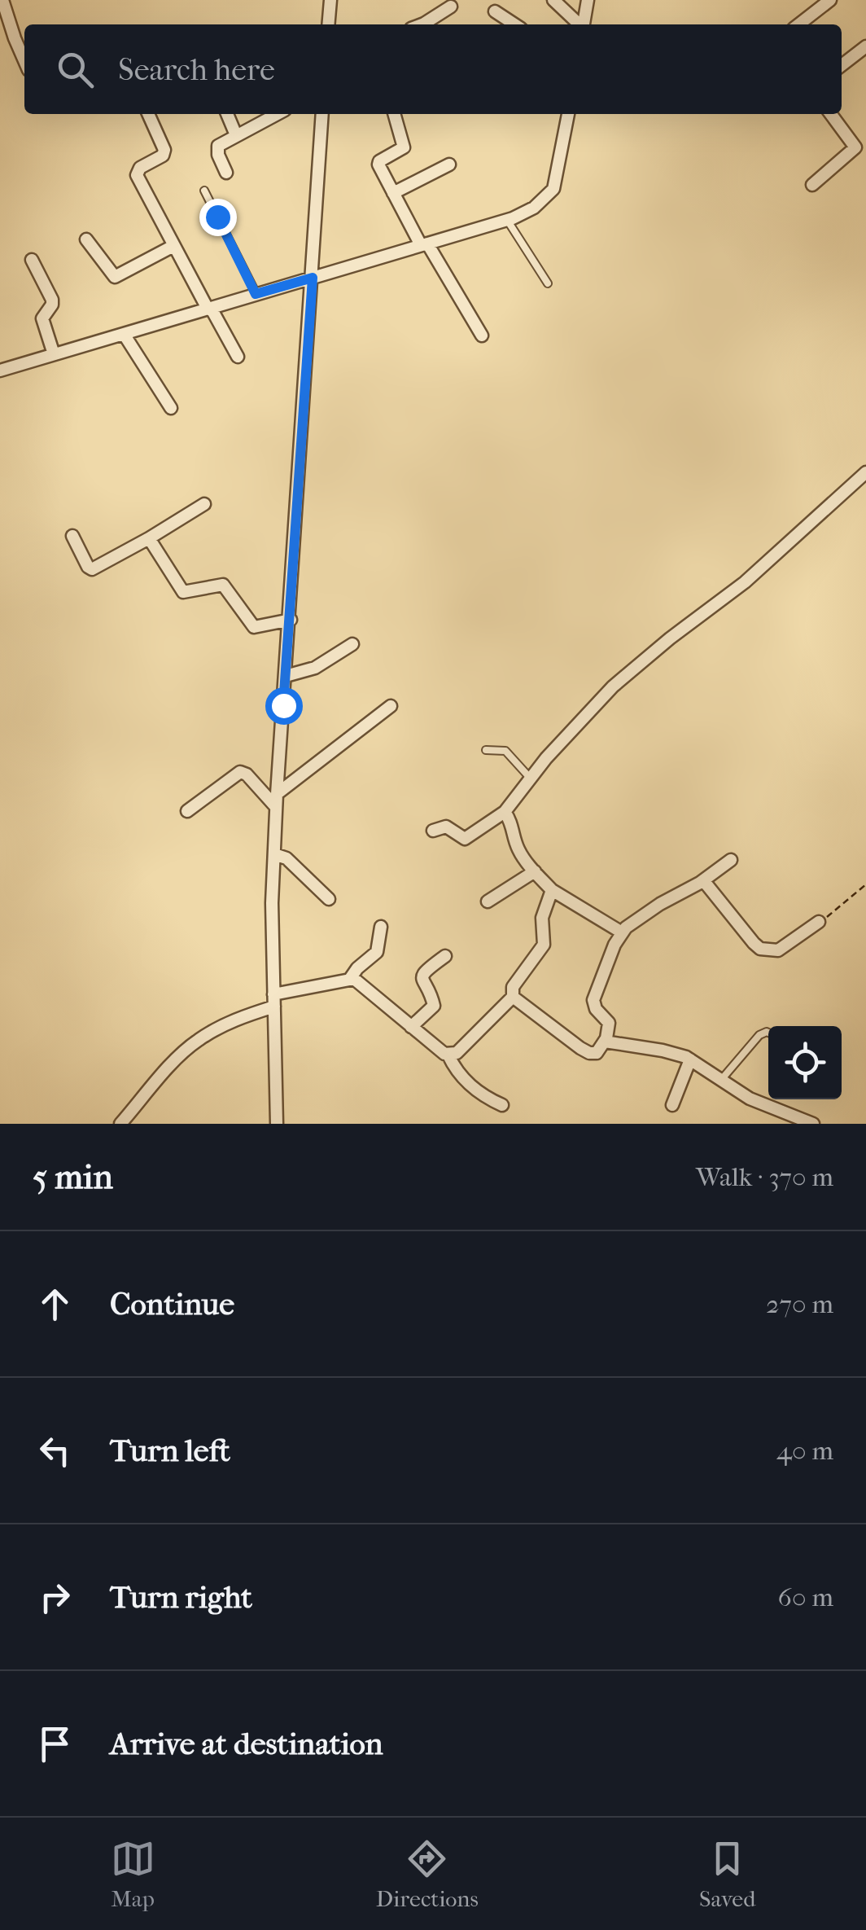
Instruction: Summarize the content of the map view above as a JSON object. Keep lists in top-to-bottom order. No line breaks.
{"page":{"search":"Search here","heading":["5 min","Walk · 370 m"],"list":[["Continue","270 m"],["Turn left","40 m"],["Turn right","60 m"],"Arrive at destination"],"nav":["Map","Directions","Saved"]}}
